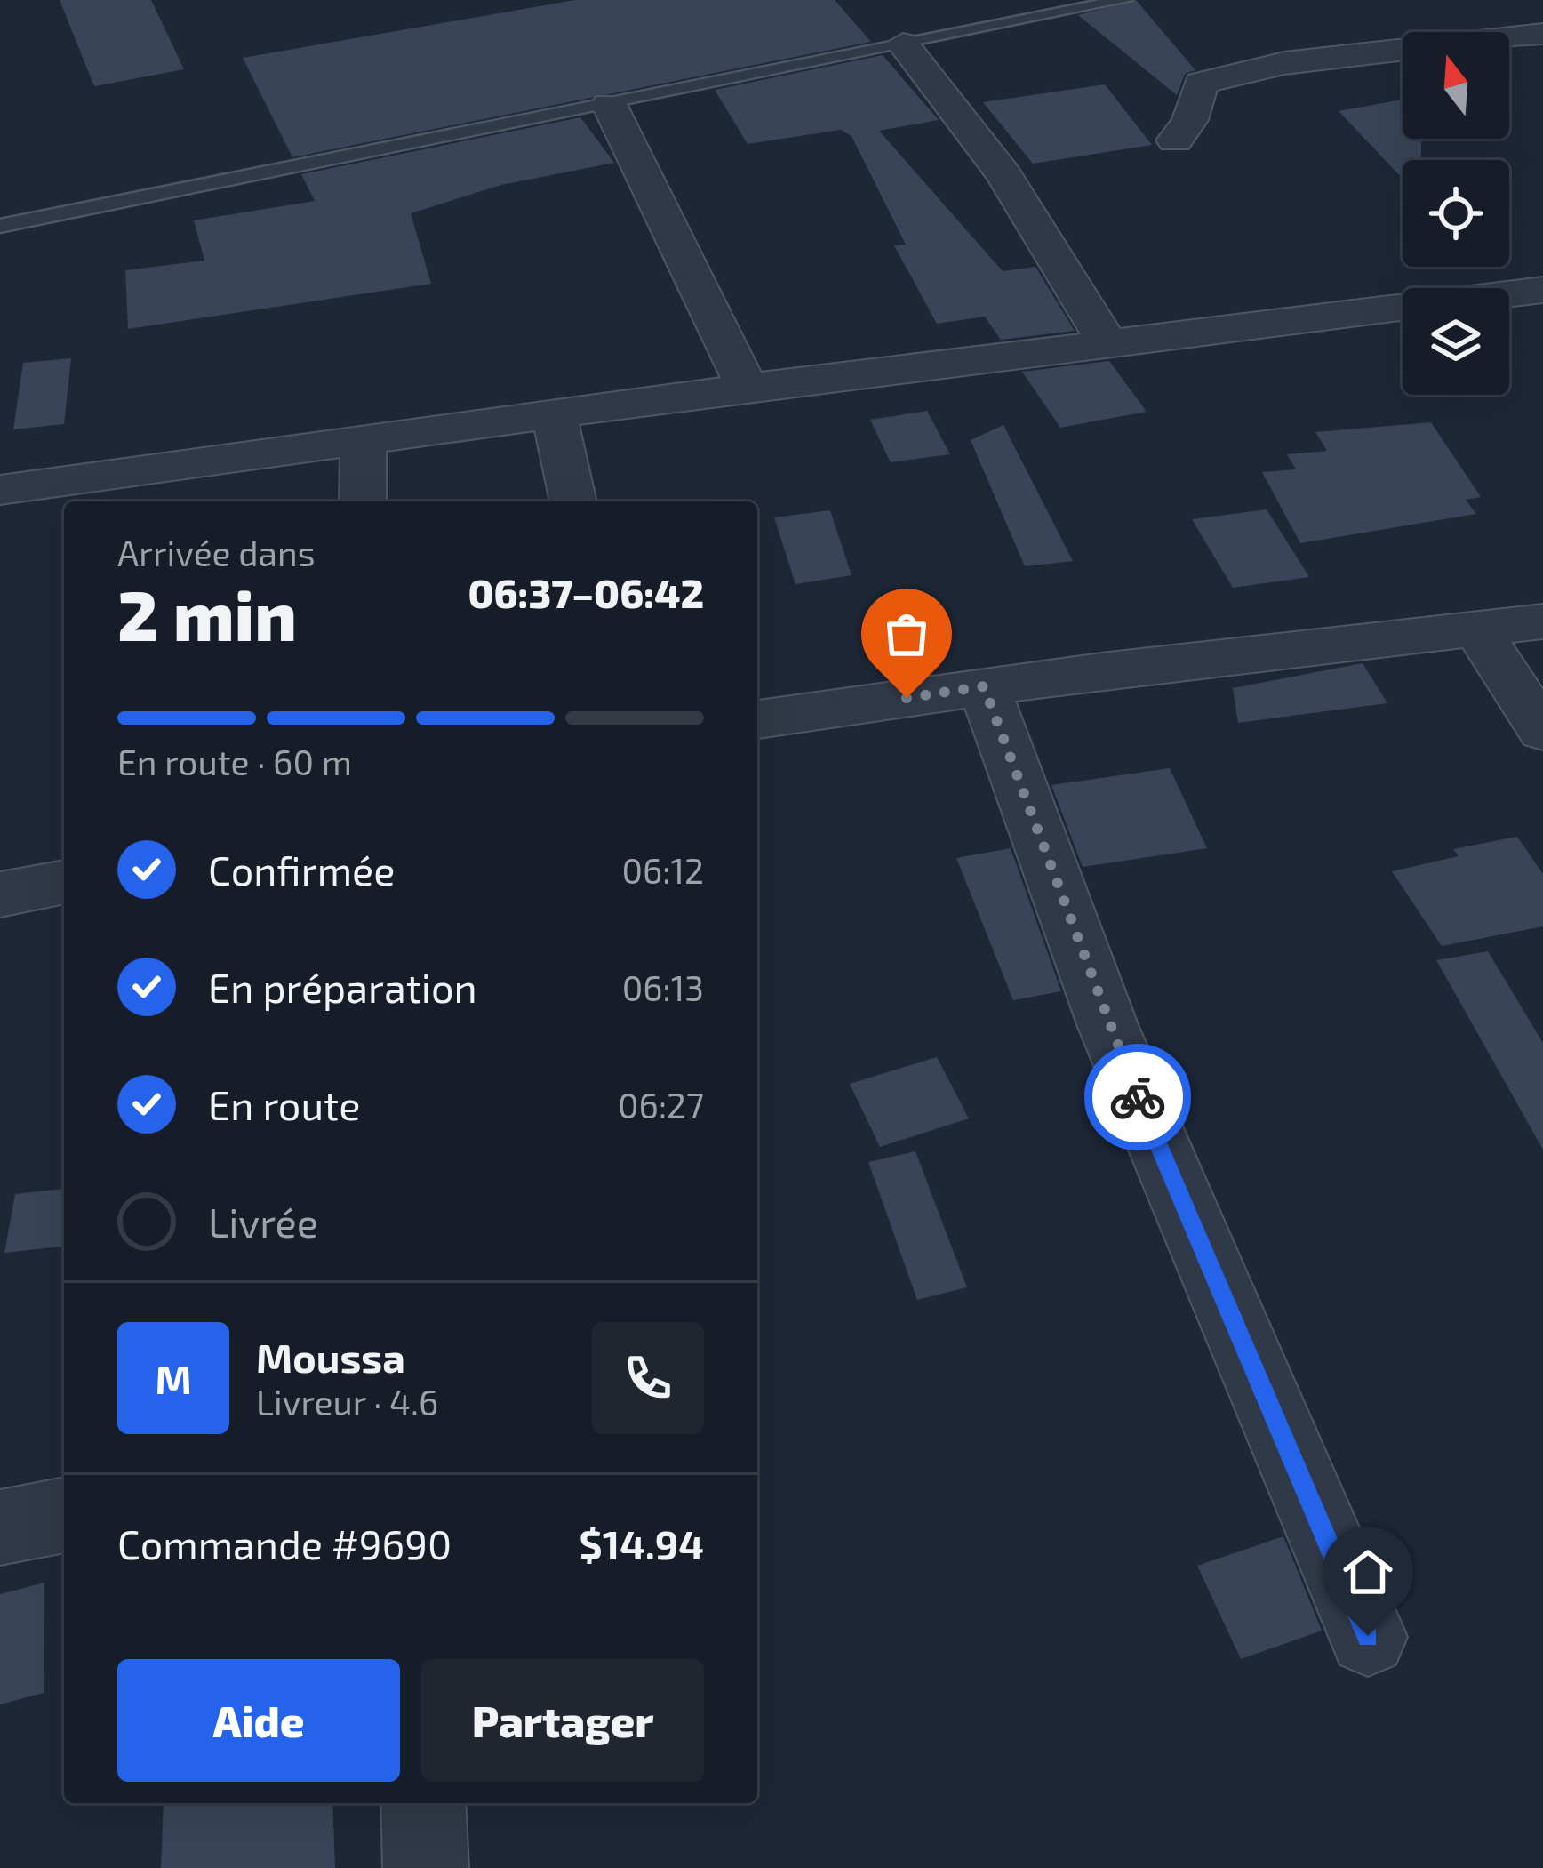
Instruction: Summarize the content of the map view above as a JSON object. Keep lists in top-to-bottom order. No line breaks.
{"north":"top","page":{"heading":["2 min","Arrivée dans","06:37–06:42"],"panel":["Moussa","Livreur · 4.6","Commande #9690","$14.94"],"bar":"En route · 60 m","list":[["Confirmée","06:12"],["En préparation","06:13"],["En route","06:27"],"Livrée"],"round":"M","buttons":["Aide","Partager"]}}
